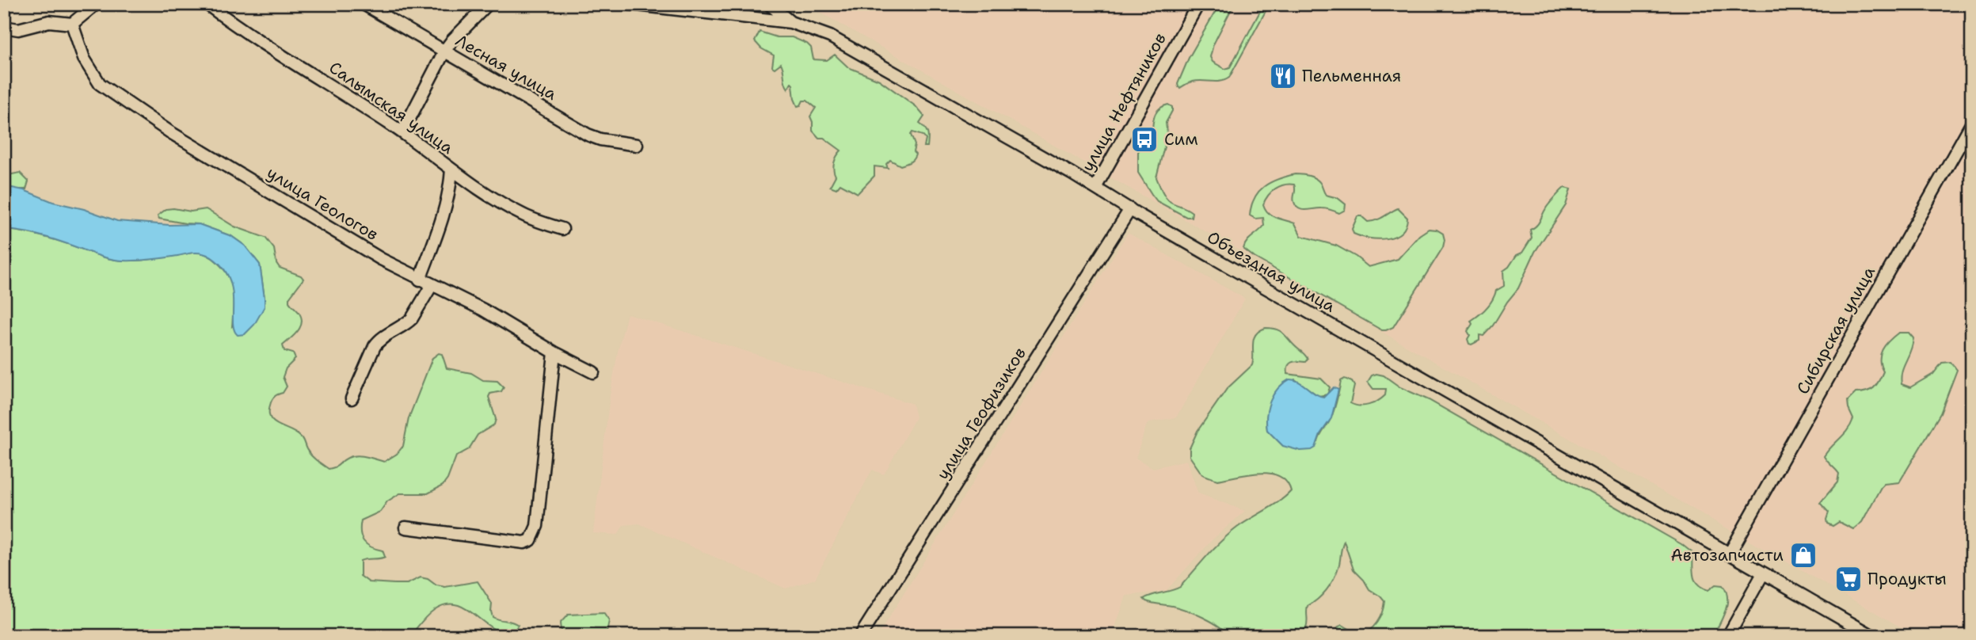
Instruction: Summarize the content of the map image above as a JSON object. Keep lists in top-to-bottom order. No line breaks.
{"streets":{"street":["Лесная улица","улица Нефтяников","Салымская улица","улица Геологов","Объездная улица","Сибирская улица","улица Геофизиков"]},"crossings":[["улица Нефтяников","Объездная улица"],["Объездная улица","Сибирская улица"],["Объездная улица","улица Геофизиков"]],"places":{"restaurant":["Пельменная"],"bus stop":["Сим"],"shop":["Автозапчасти"],"supermarket":["Продукты"]}}
